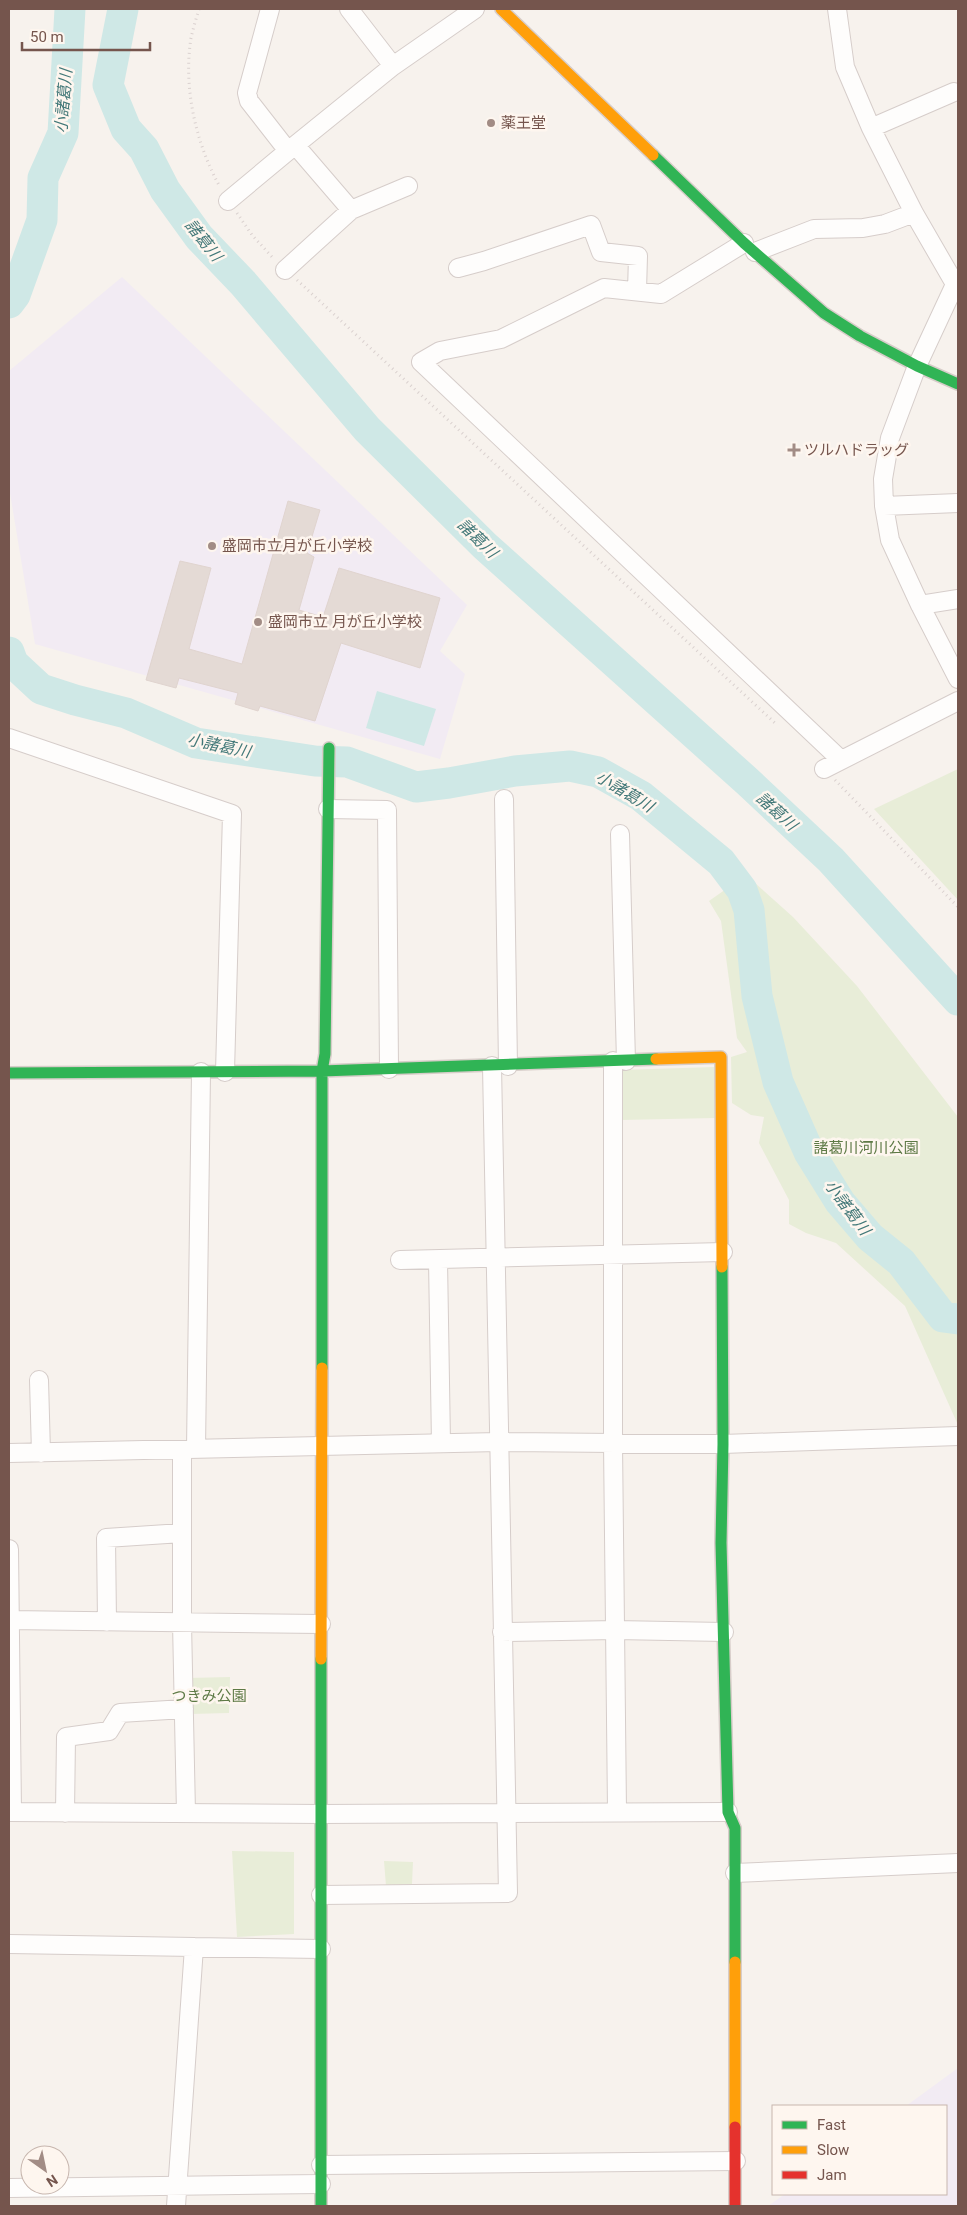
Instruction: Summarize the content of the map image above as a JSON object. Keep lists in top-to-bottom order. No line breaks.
{"water":["小諸葛川","諸葛川"],"parks":["諸葛川河川公園","つきみ公園"],"places":{"other":["薬王堂","盛岡市立月が丘小学校","盛岡市立 月が丘小学校"],"health":["ツルハドラッグ"]},"legend":["Fast","Slow","Jam"],"scale_bar":"50 m","north":"bottom right"}
